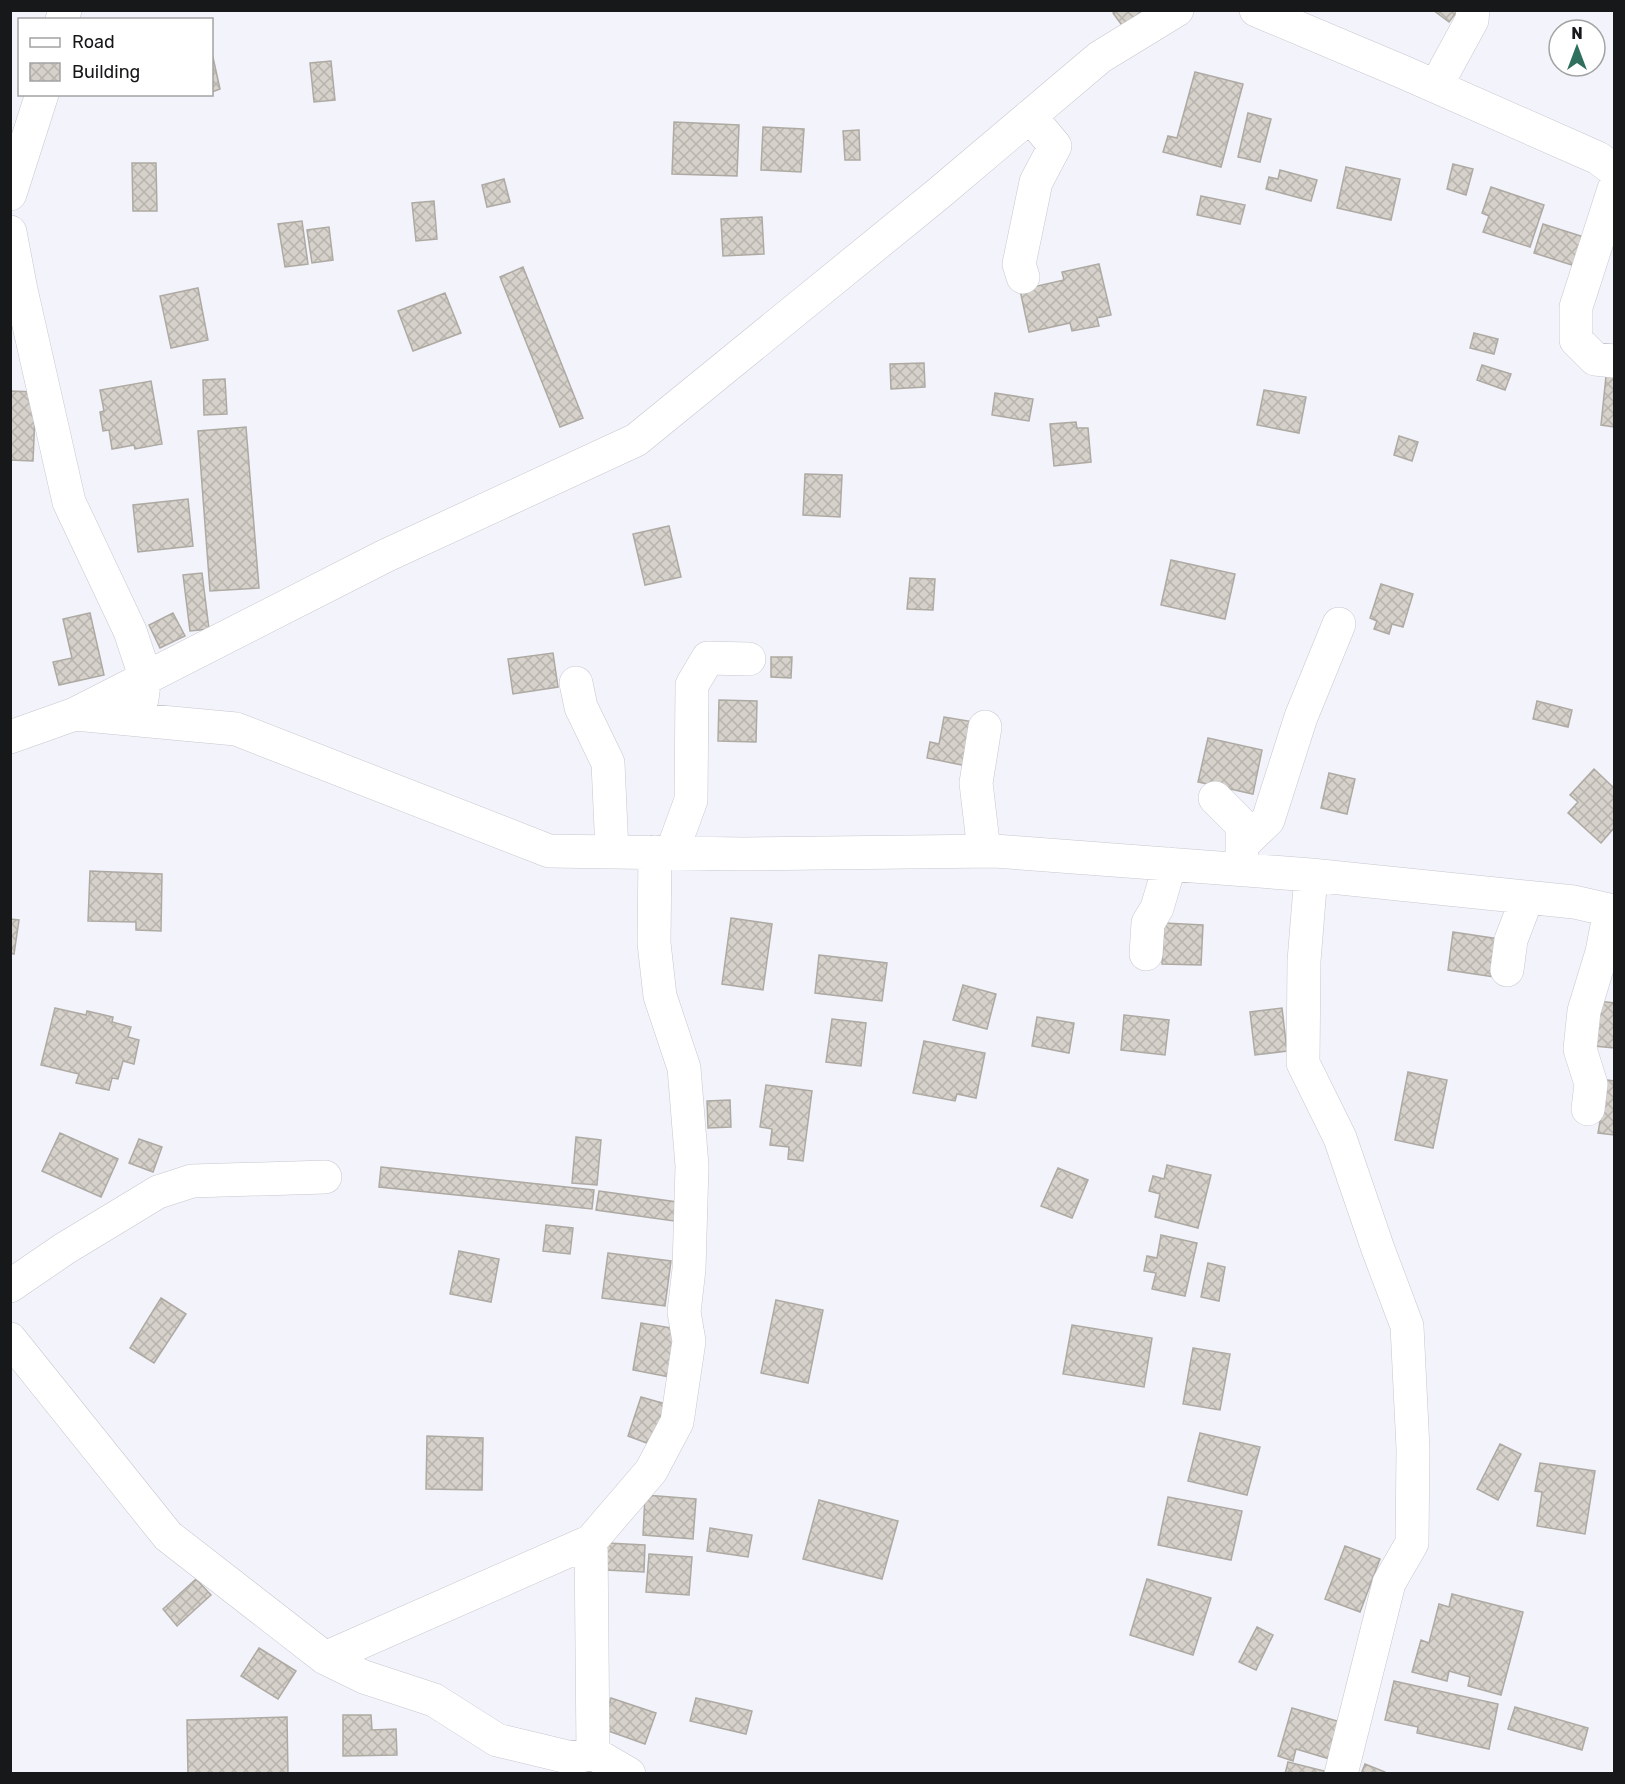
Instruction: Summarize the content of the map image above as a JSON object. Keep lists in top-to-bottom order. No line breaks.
{"legend":["Road","Building"],"north":"top"}
